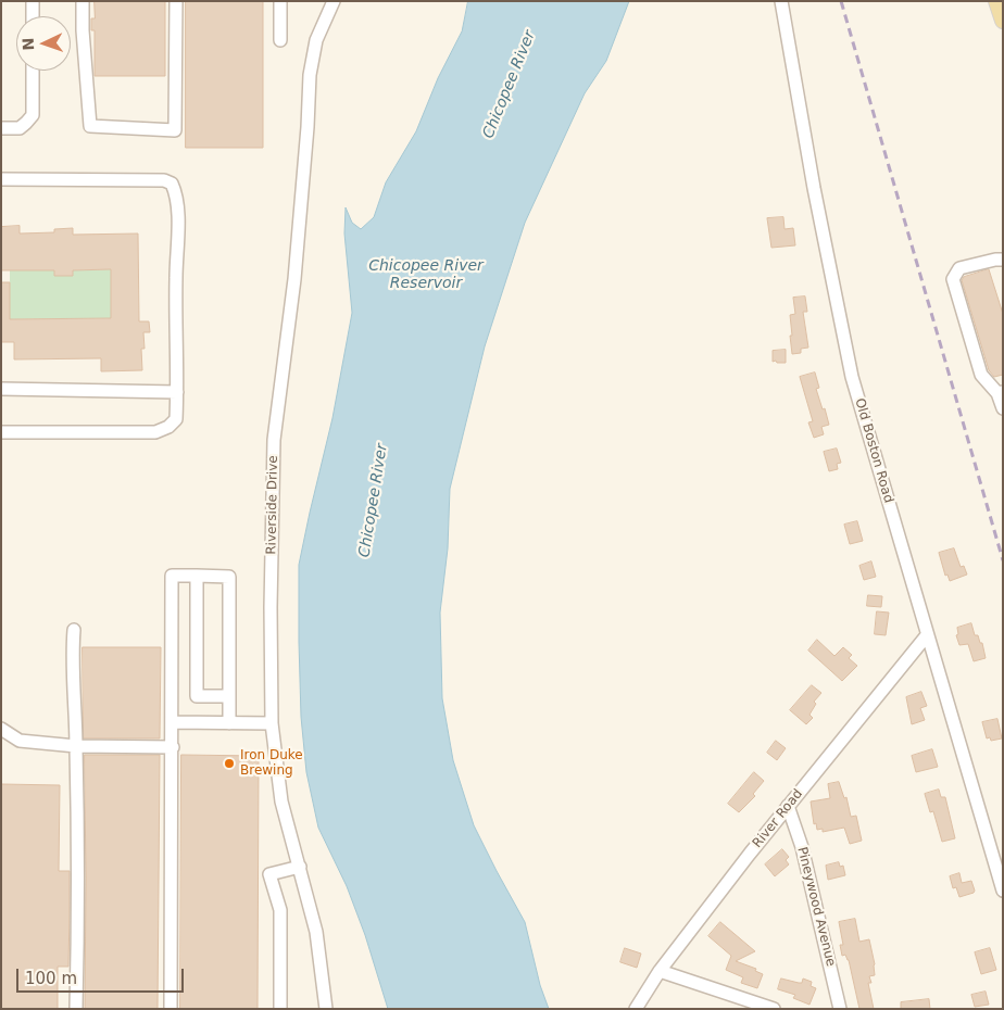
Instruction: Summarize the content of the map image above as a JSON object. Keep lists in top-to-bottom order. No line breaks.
{"streets":{"street":["Old Boston Road","Riverside Drive","River Road","Pineywood Avenue"]},"crossings":[["Old Boston Road","River Road"],["River Road","Pineywood Avenue"]],"water":["Chicopee River","Chicopee River Reservoir"],"places":["Iron Duke Brewing"],"scale_bar":"100 m","north":"left"}
